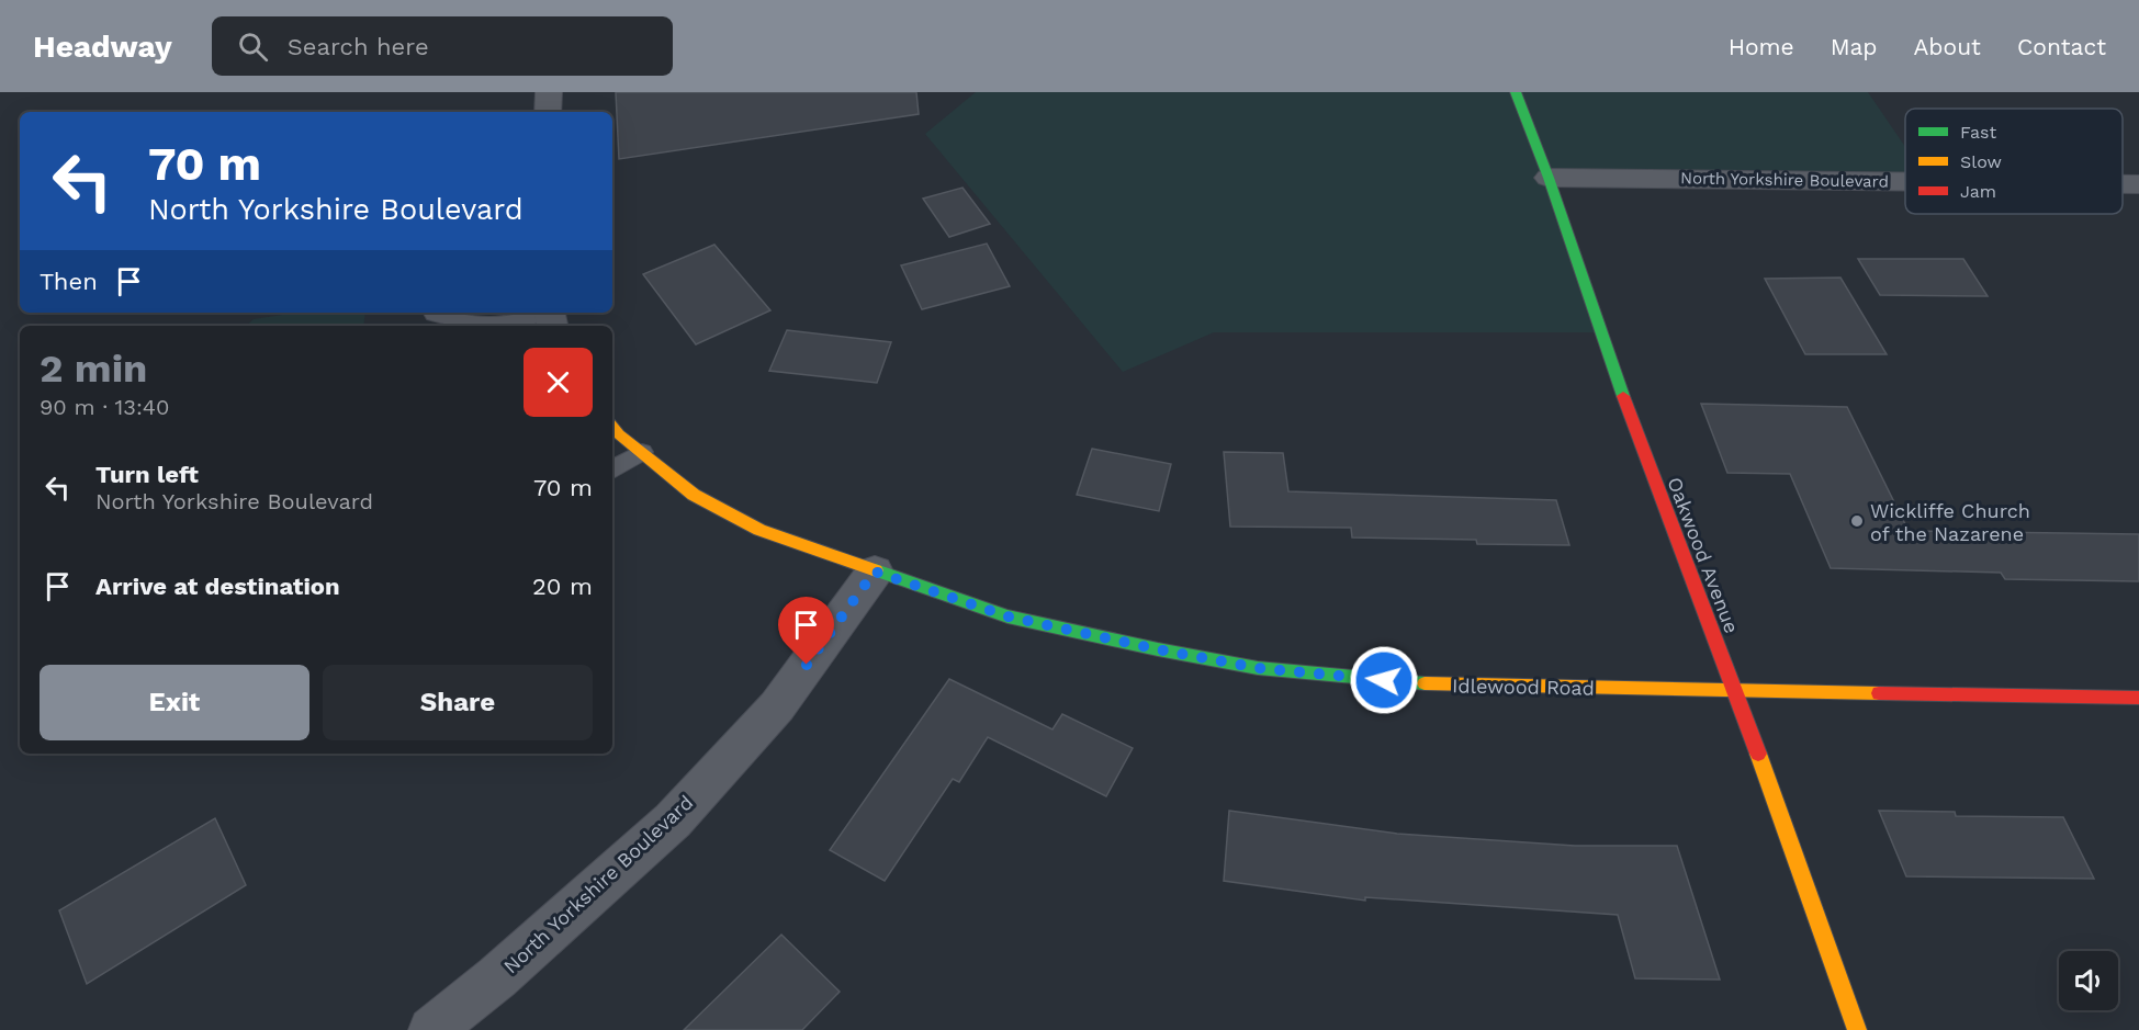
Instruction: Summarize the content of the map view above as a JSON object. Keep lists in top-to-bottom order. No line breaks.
{"streets":{"street":["North Yorkshire Boulevard","Oakwood Avenue","Idlewood Road"]},"crossings":[["North Yorkshire Boulevard","Oakwood Avenue"],["North Yorkshire Boulevard","Idlewood Road"],["Oakwood Avenue","Idlewood Road"]],"places":["Wickliffe Church of the Nazarene"],"legend":["Fast","Slow","Jam"],"page":{"header":"Headway","search":"Search here","nav":["Home","Map","About","Contact"],"turn":["70 m","North Yorkshire Boulevard"],"then":"Then","heading":["2 min","90 m · 13:40"],"list":[{"name":"Turn left","note":"North Yorkshire Boulevard","value":"70 m"},{"name":"Arrive at destination","value":"20 m"}],"buttons":["Exit","Share"]}}
